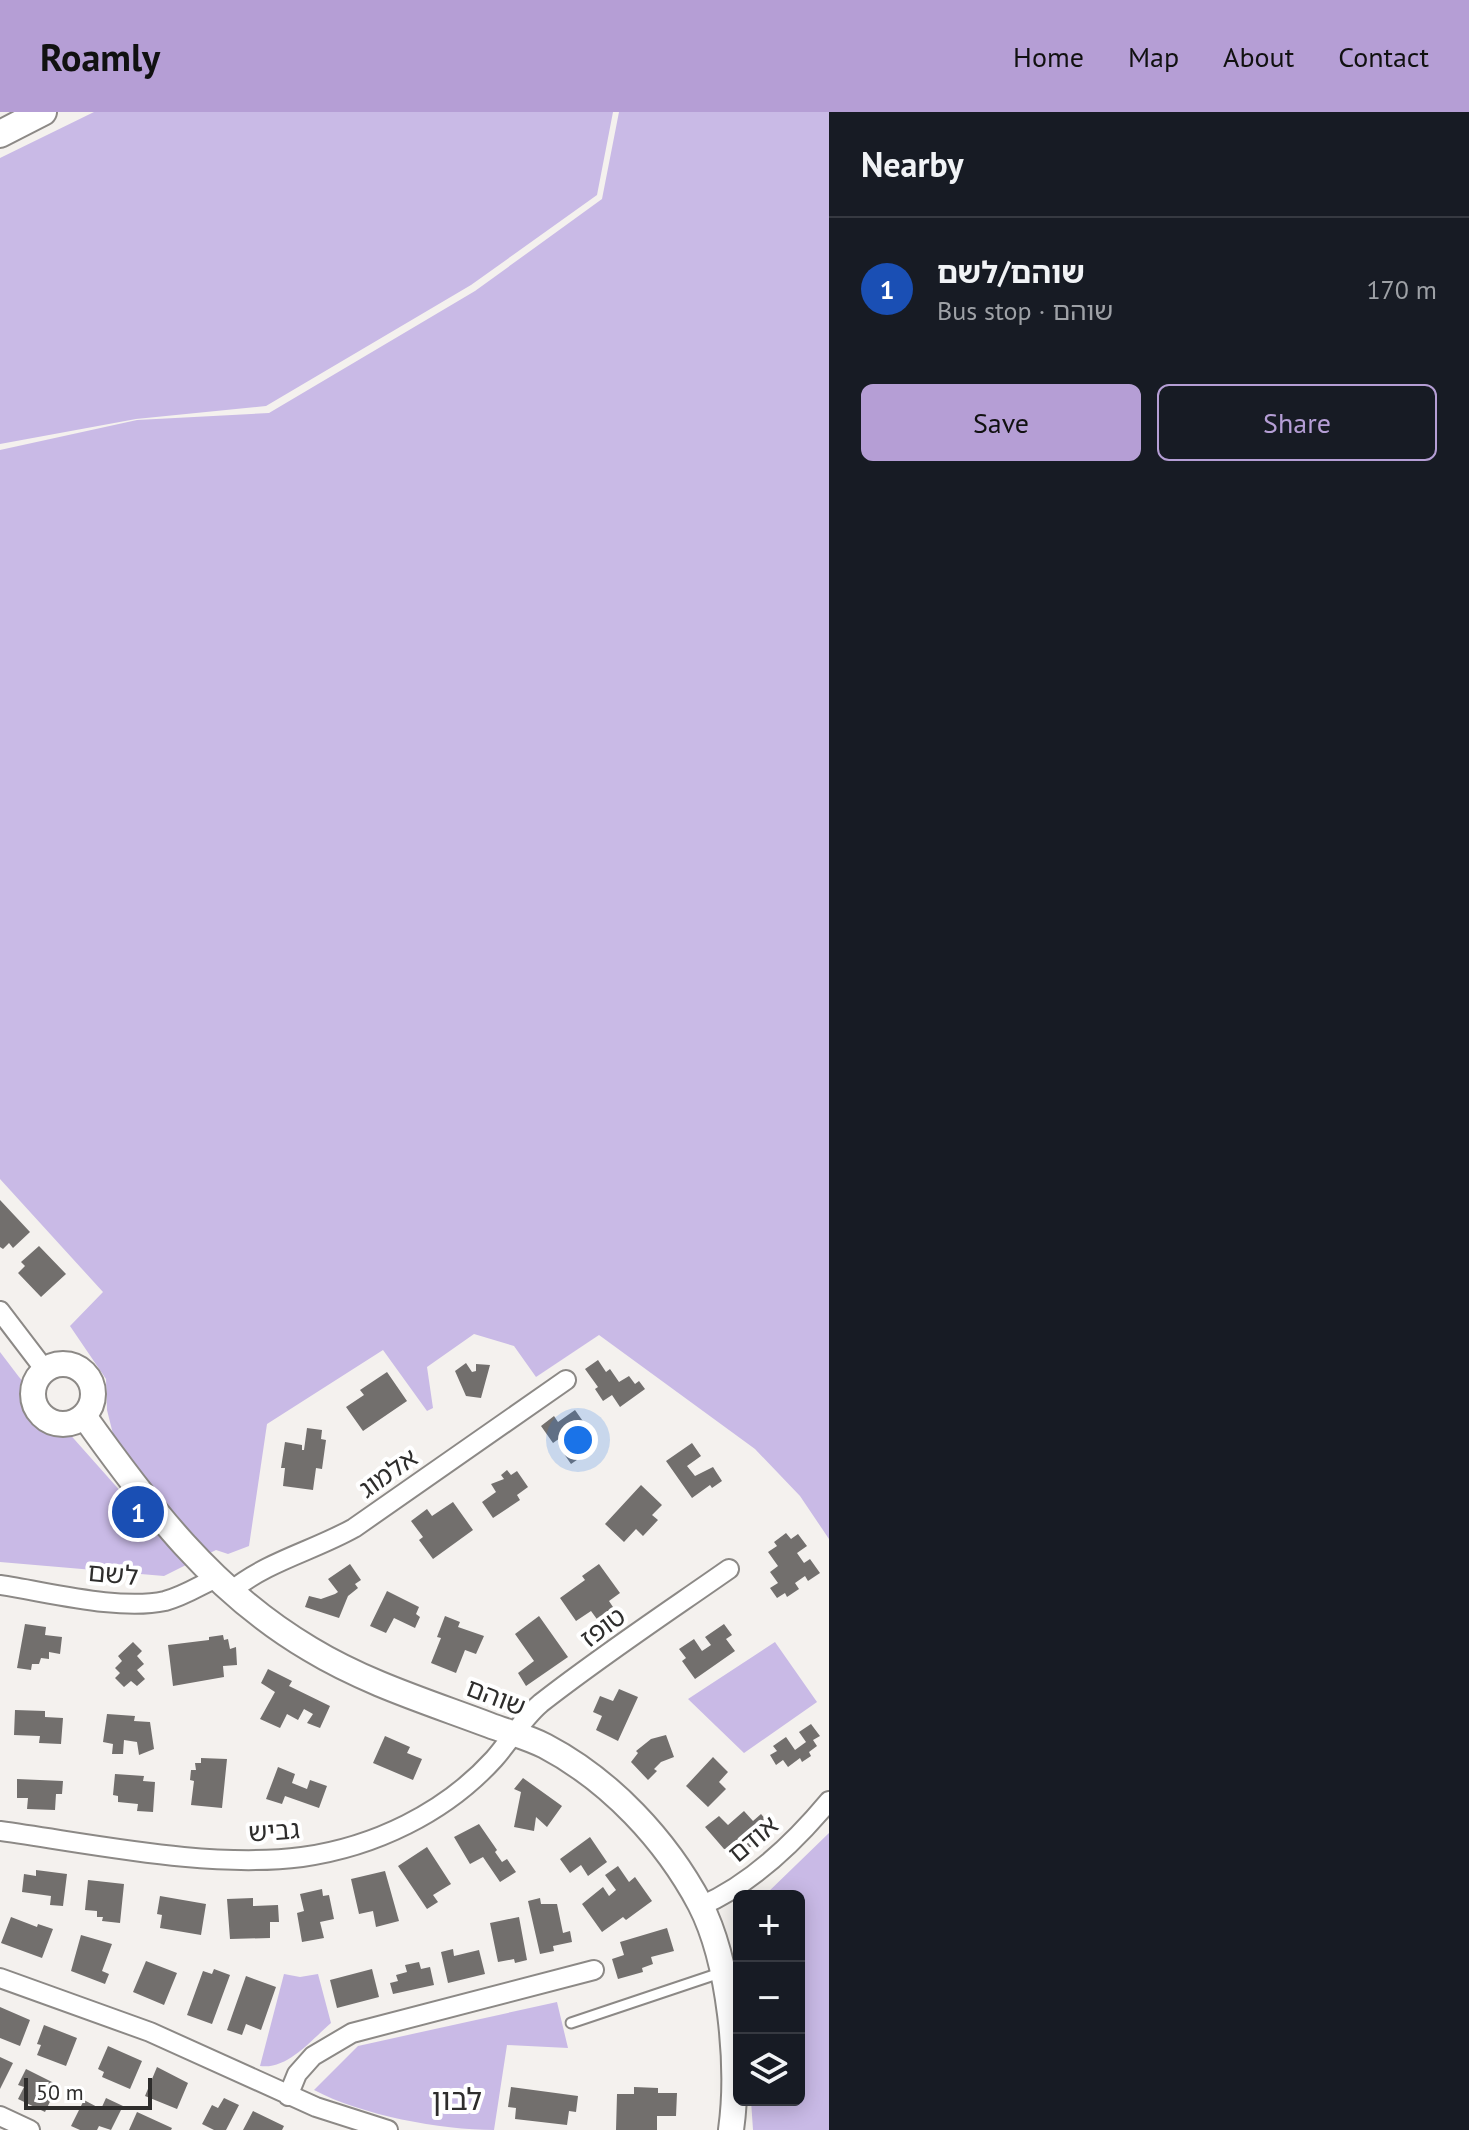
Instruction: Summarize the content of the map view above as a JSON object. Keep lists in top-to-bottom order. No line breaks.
{"streets":{"street":["אלמוג","לשם","טופז","שוהם","גביש","אודם"]},"crossings":[["אלמוג","לשם"],["אלמוג","שוהם"],["לשם","שוהם"],["טופז","שוהם"],["טופז","גביש"],["שוהם","גביש"],["שוהם","אודם"]],"districts":["לבון"],"scale_bar":"50 m","page":{"header":"Roamly","nav":["Home","Map","About","Contact"],"heading":"Nearby","list":[{"mark":"1","name":"שוהם/לשם","note":"Bus stop · שוהם","value":"170 m"}],"buttons":["Save","Share"],"pins":"1","map_buttons":["+","−"],"scale":"50 m"}}
